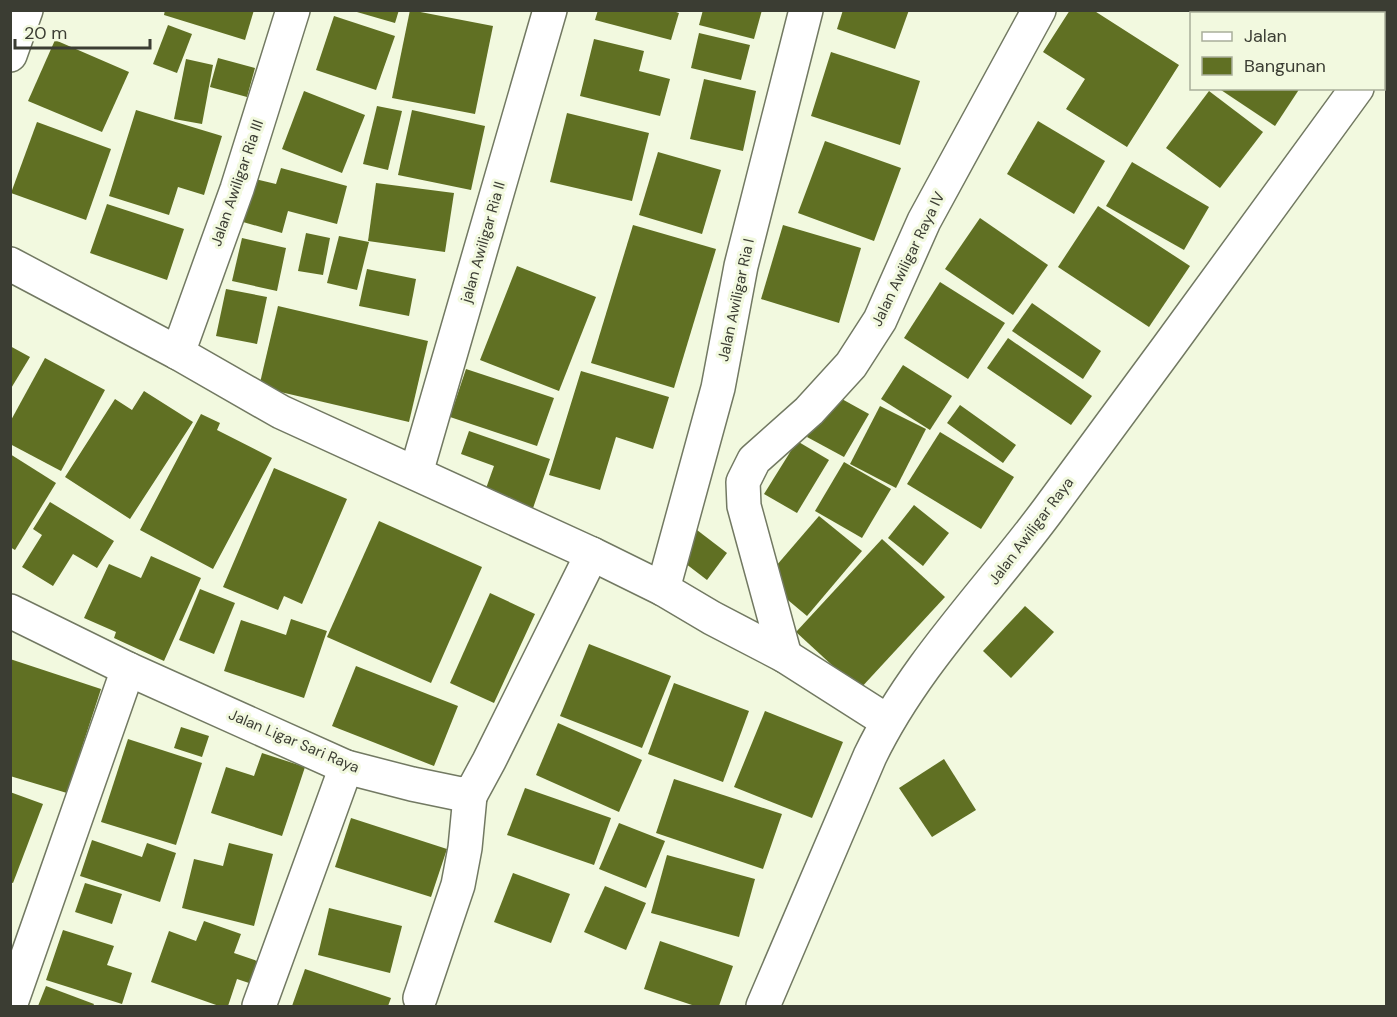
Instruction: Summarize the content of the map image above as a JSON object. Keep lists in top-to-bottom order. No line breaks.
{"streets":{"street":["Jalan Awiligar Ria III","jalan Awiligar Ria II","Jalan Awiligar Raya IV","Jalan Awiligar Ria I","Jalan Awiligar Raya","Jalan Ligar Sari Raya"]},"legend":["Jalan","Bangunan"],"scale_bar":"20 m"}
